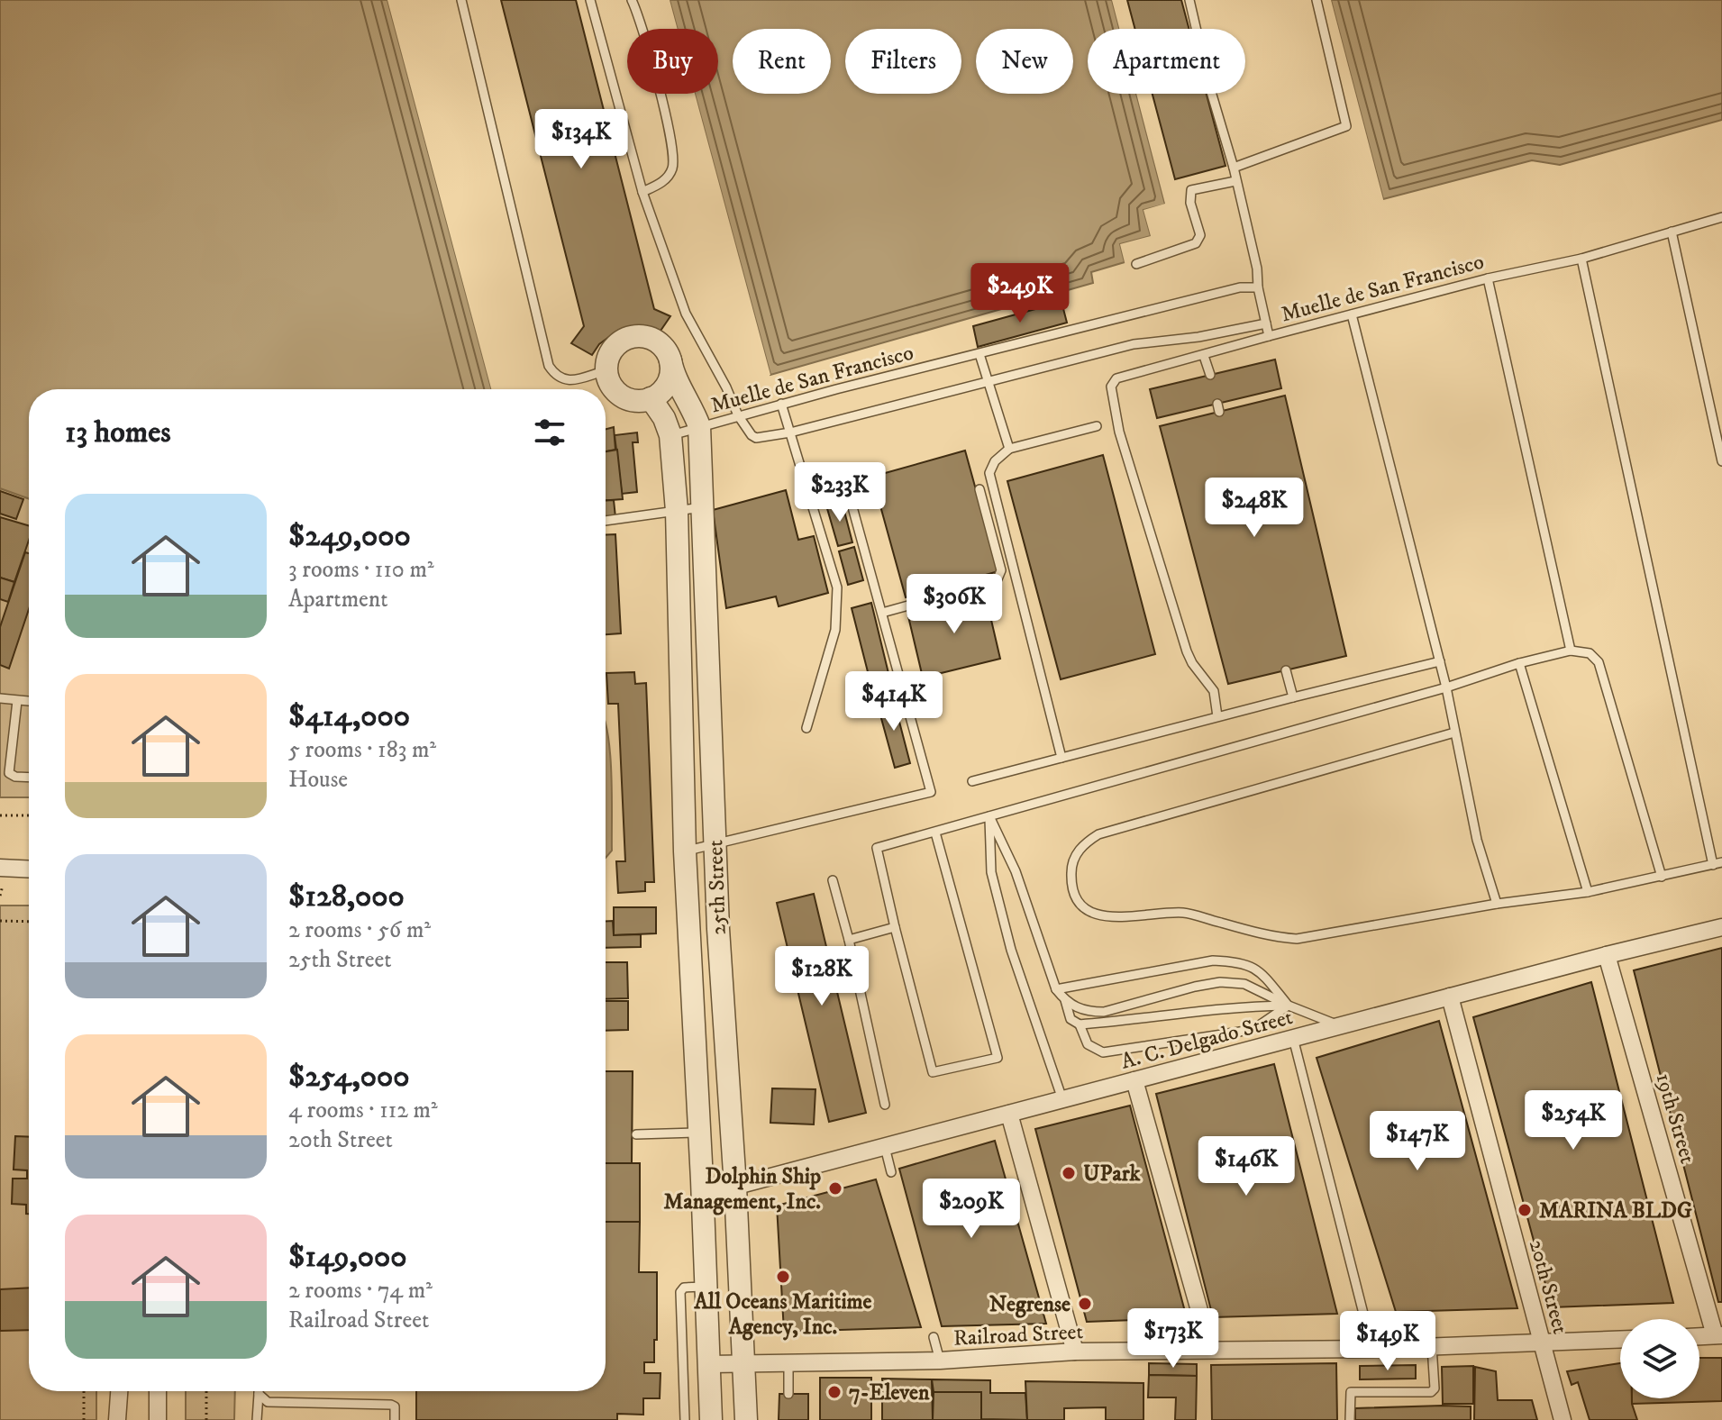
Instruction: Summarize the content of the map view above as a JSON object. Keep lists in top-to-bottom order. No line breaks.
{"streets":{"street":["25th Street","A. C. Delgado Street","19th Street","20th Street","Railroad Street"],"lane":["Muelle de San Francisco"]},"crossings":[["Muelle de San Francisco","25th Street"],["25th Street","A. C. Delgado Street"],["25th Street","Railroad Street"],["A. C. Delgado Street","19th Street"],["A. C. Delgado Street","20th Street"],["20th Street","Railroad Street"]],"places":["UPark","Dolphin Ship Management, Inc.","MARINA BLDG","All Oceans Maritime Agency, Inc.","Negrense","7-Eleven"],"page":{"chip":["Buy","Rent","Filters","New","Apartment"],"price":["$134K","$249K","$233K","$248K","$306K","$414K","$128K","$254K","$147K","$146K","$209K","$173K","$149K"],"heading":"13 homes","list":[{"name":"$249,000","note":"3 rooms · 110 m² · Apartment"},{"name":"$414,000","note":"5 rooms · 183 m² · House"},{"name":"$128,000","note":"2 rooms · 56 m² · 25th Street"},{"name":"$254,000","note":"4 rooms · 112 m² · 20th Street"},{"name":"$149,000","note":"2 rooms · 74 m² · Railroad Street"}]}}
